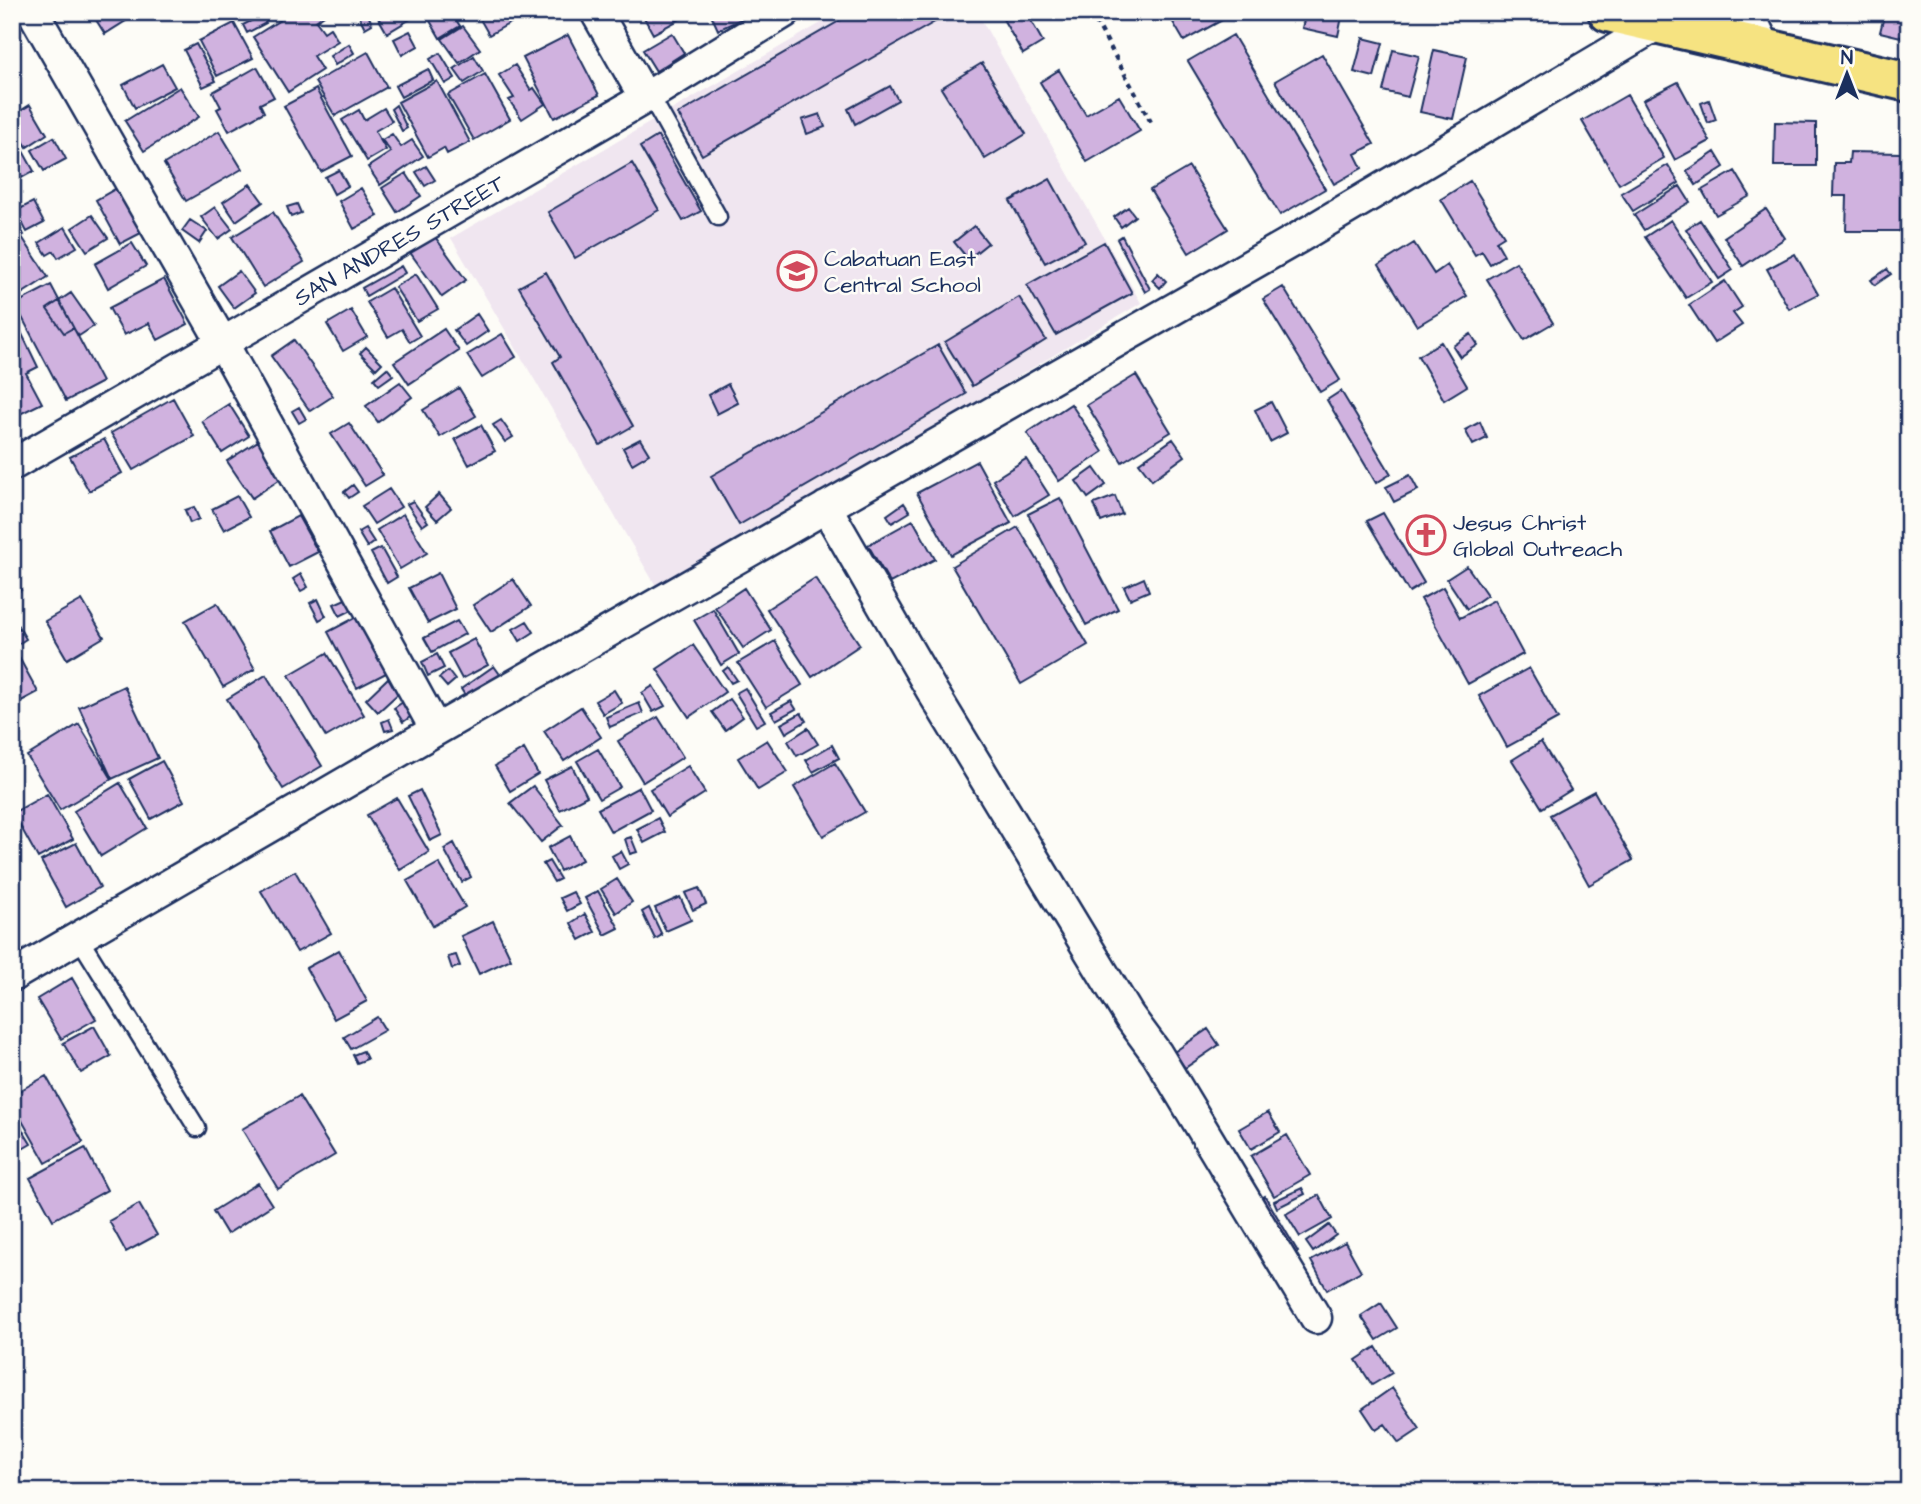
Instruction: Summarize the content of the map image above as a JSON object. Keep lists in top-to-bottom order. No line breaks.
{"streets":{"street":["SAN ANDRES STREET"]},"places":{"school or university":["Cabatuan East Central School"],"church":["Jesus Christ Global Outreach"]},"north":"top"}
